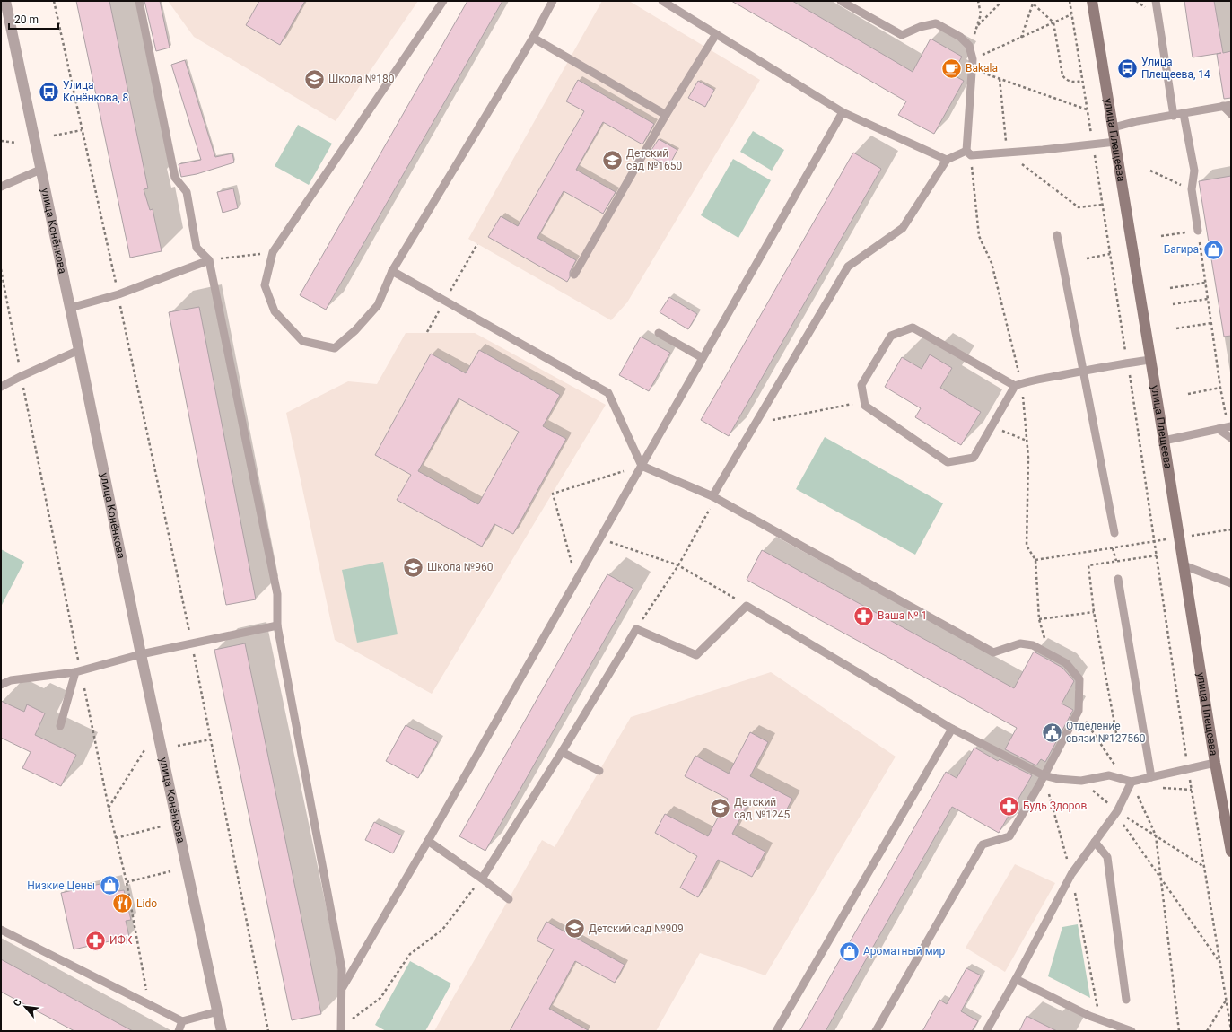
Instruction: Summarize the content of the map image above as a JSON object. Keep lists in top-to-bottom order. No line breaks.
{"streets":{"main road":["улица Плещеева"],"street":["улица Конёнкова"]},"places":{"cafe":["Bakala"],"bus stop":["Улица Плещеева, 14","Улица Конёнкова, 8"],"school or university":["Школа №180","Детский сад №1650","Школа №960","Детский сад №1245","Детский сад №909"],"shop":["Багира","Низкие Цены","Ароматный мир"],"pharmacy":["Ваша № 1","Будь Здоров","ИФК"],"public building":["Отделение связи №127560"],"restaurant":["Lido"]},"scale_bar":"20 m","north":"top left"}
